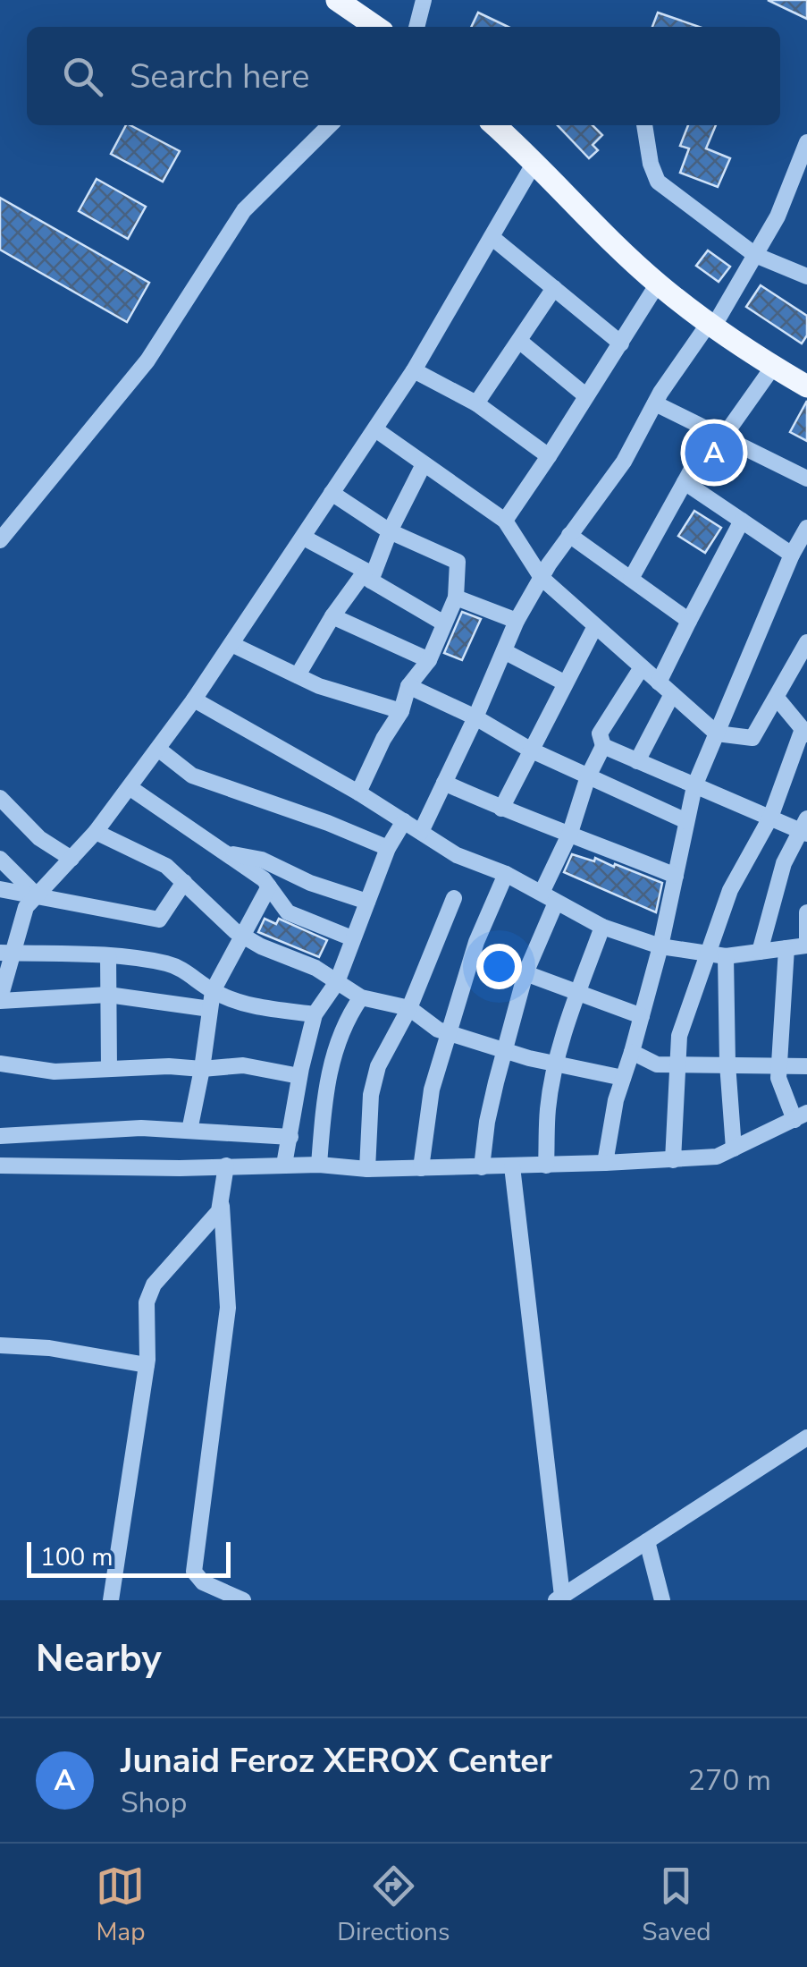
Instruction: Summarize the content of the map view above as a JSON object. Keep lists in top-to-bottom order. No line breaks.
{"scale_bar":"100 m","page":{"search":"Search here","pins":"A","scale":"100 m","heading":"Nearby","list":[{"mark":"A","name":"Junaid Feroz XEROX Center","note":"Shop","value":"270 m"}],"nav":["Map","Directions","Saved"]}}
